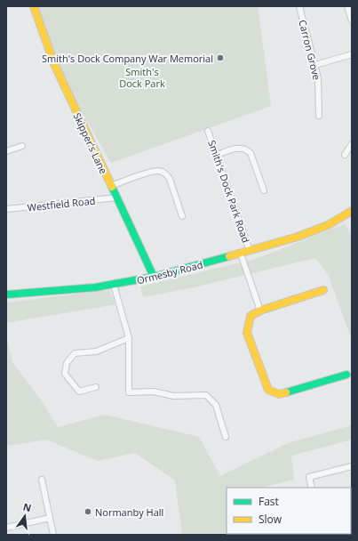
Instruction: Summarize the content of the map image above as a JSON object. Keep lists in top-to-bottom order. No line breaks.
{"streets":{"street":["Carron Grove","Skipper's Lane","Smith's Dock Park Road","Westfield Road","Ormesby Road"]},"crossings":[["Skipper's Lane","Westfield Road"],["Skipper's Lane","Ormesby Road"],["Smith's Dock Park Road","Ormesby Road"]],"parks":["Smith's Dock Park"],"places":["Smith's Dock Company War Memorial","Normanby Hall"],"legend":["Fast","Slow"],"north":"top"}
